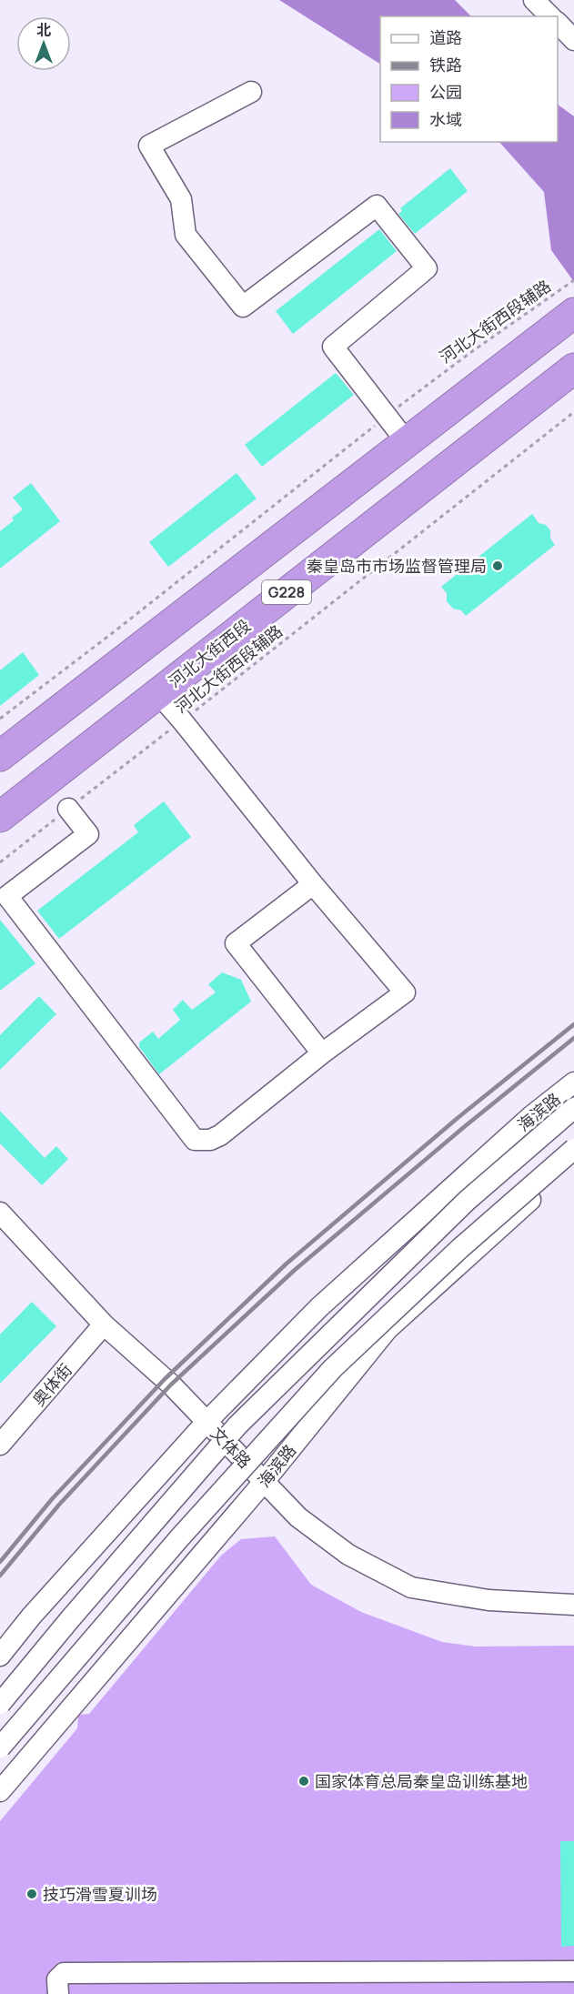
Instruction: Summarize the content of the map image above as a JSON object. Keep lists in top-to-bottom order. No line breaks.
{"streets":{"highway":["G228","河北大街西段"],"street":["海滨路","奥体街","文体路"],"path":["河北大街西段辅路"]},"crossings":[["河北大街西段辅路","G228"],["海滨路","文体路"],["奥体街","文体路"]],"places":["秦皇岛市市场监督管理局","国家体育总局秦皇岛训练基地","技巧滑雪夏训场"],"legend":["道路","铁路","公园","水域"],"north":"top"}
